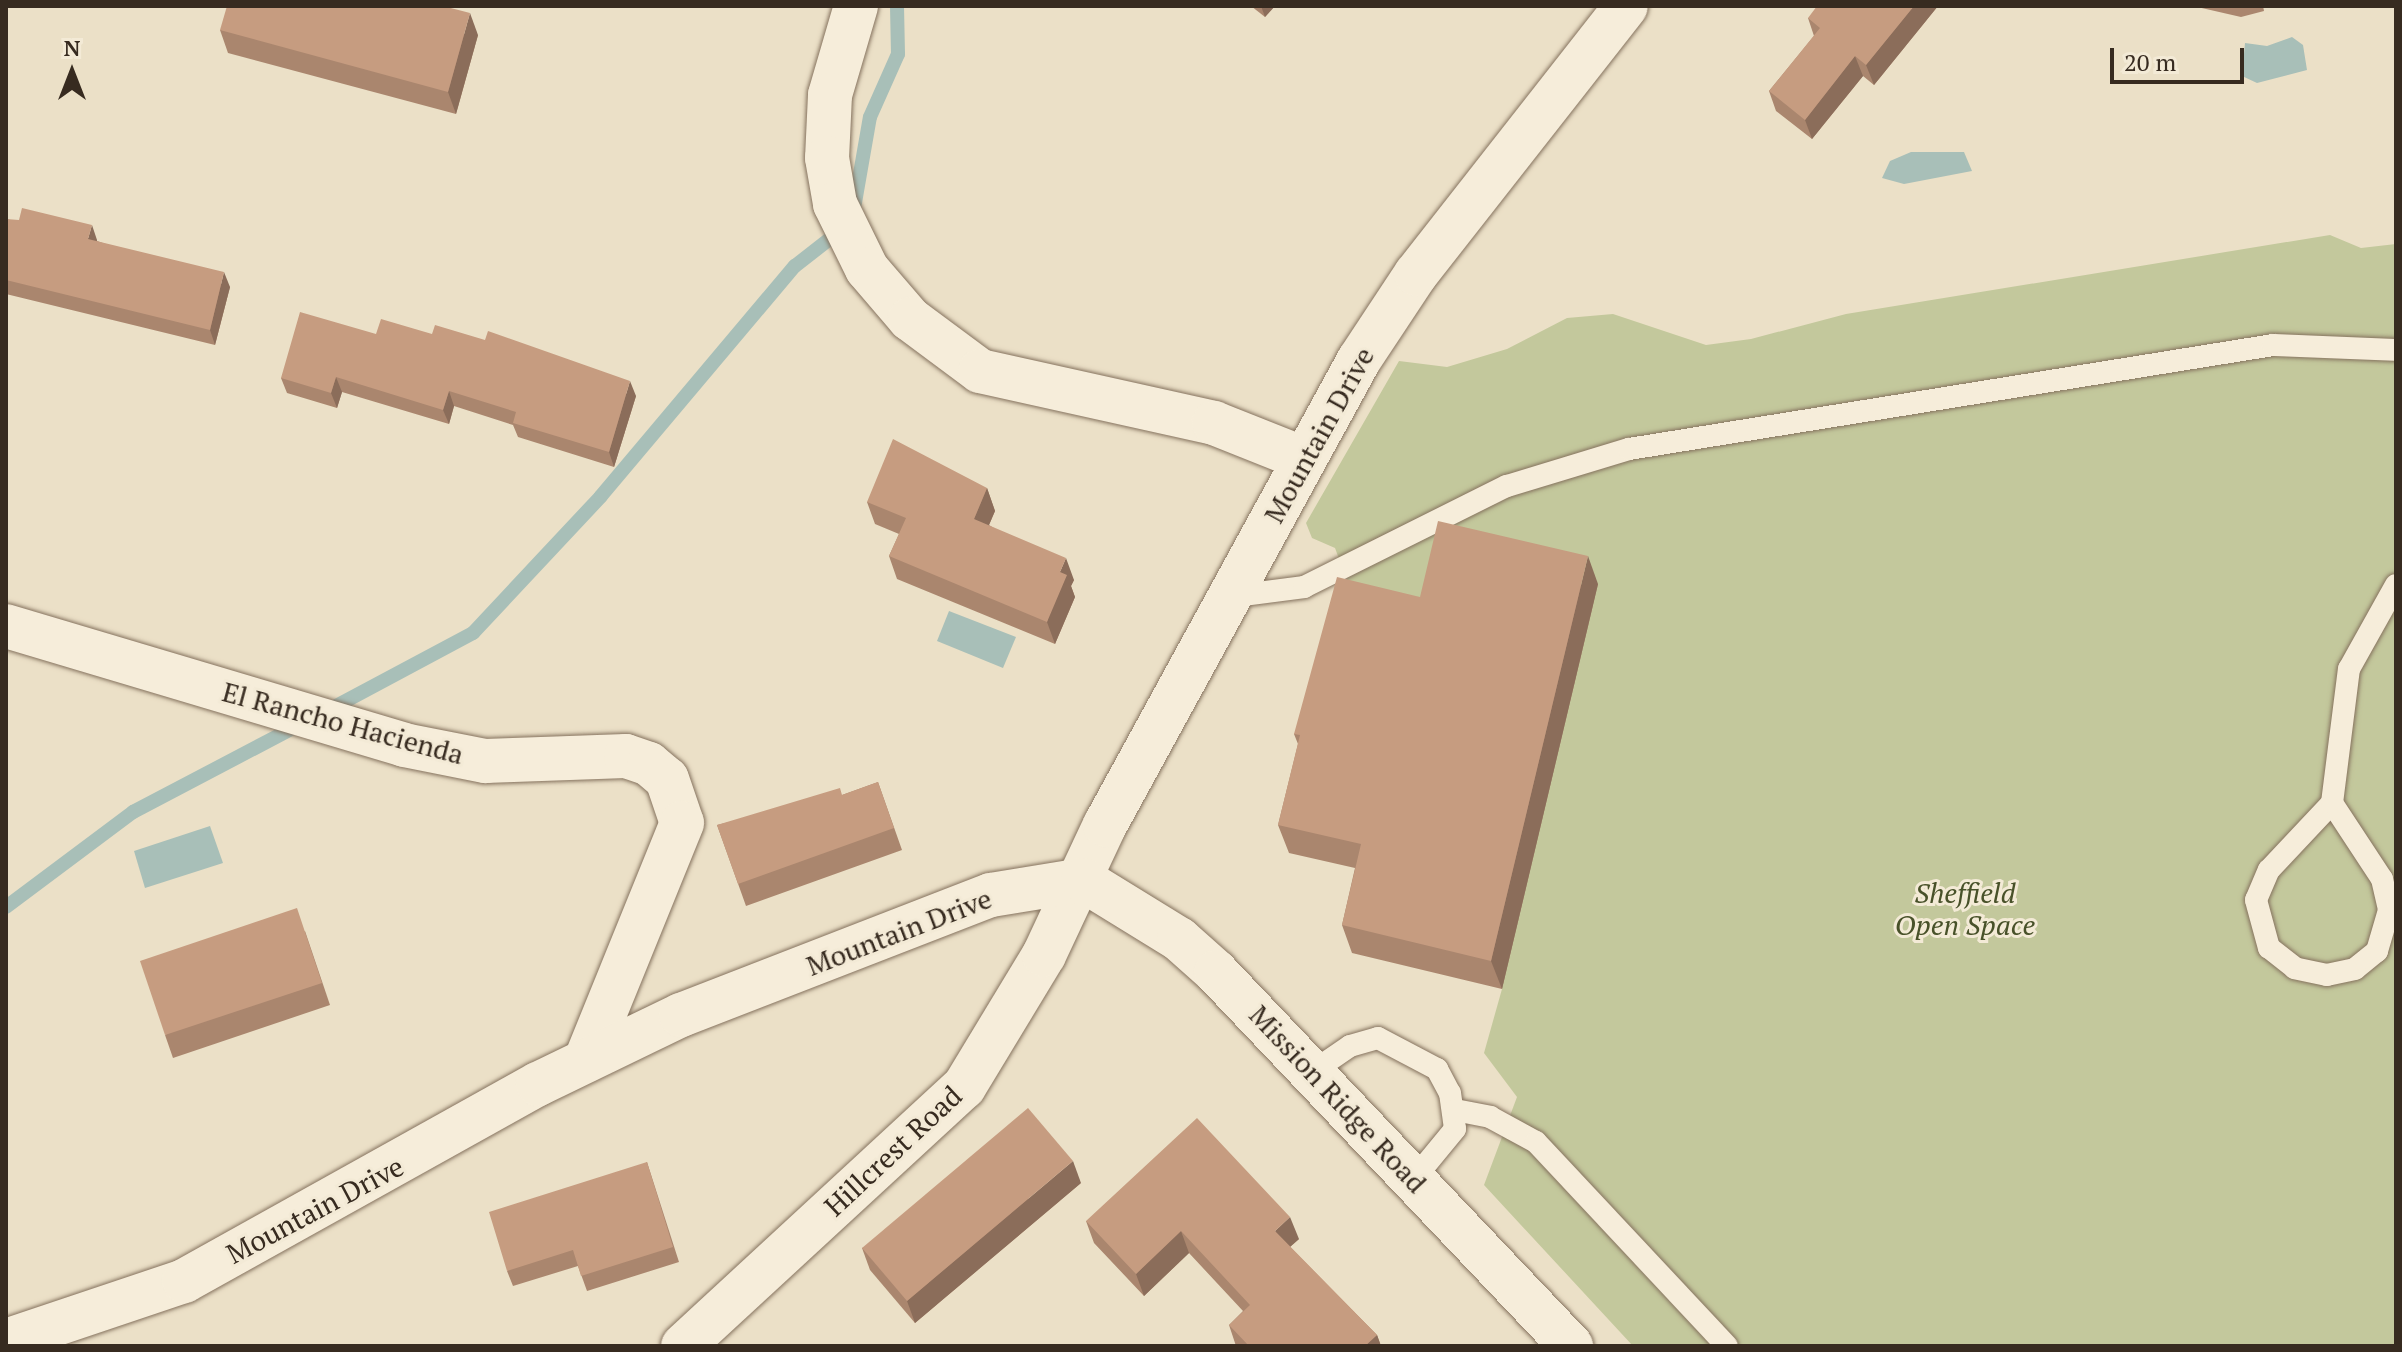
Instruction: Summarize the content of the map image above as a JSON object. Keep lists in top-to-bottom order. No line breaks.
{"streets":{"street":["Mountain Drive","El Rancho Hacienda","Mission Ridge Road","Hillcrest Road"]},"crossings":[["Mountain Drive","El Rancho Hacienda"],["Mountain Drive","Mission Ridge Road"],["Mountain Drive","Hillcrest Road"],["Mission Ridge Road","Hillcrest Road"]],"parks":["Sheffield Open Space"],"scale_bar":"20 m","north":"top"}
